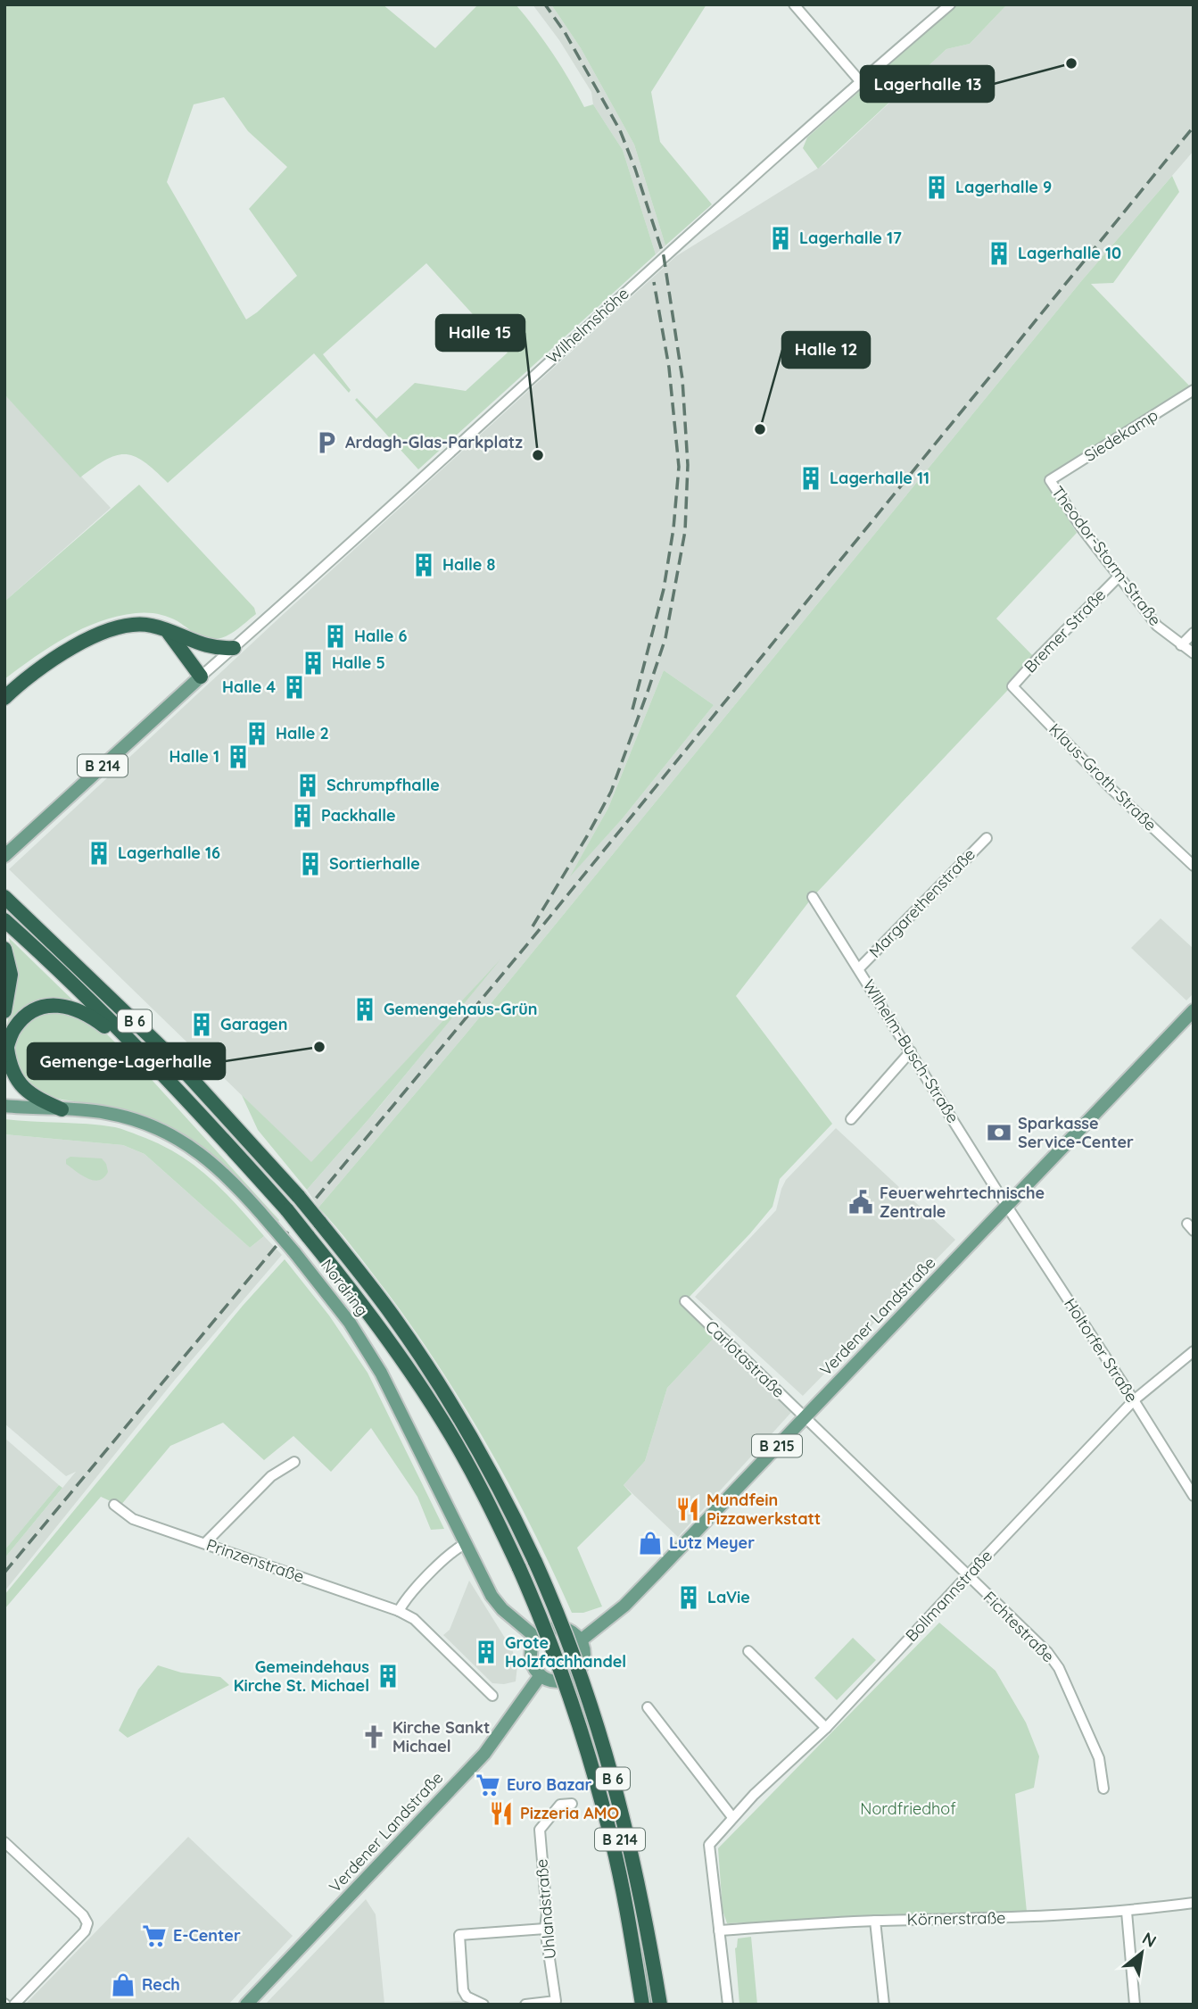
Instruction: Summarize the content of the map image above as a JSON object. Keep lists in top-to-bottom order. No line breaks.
{"streets":{"highway":["B 6"],"main road":["B 214","Nordring","Verdener Landstraße","B 215"],"street":["Wilhelmshöhe","Siedekamp","Theodor-Storm-Straße","Bremer Straße","Klaus-Groth-Straße","Margarethenstraße","Wilhelm-Busch-Straße","Holtorfer Straße","Carlotastraße","Prinzenstraße","Bollmannstraße","Fichtestraße","Uhlandstraße","Körnerstraße"]},"crossings":[["Wilhelmshöhe","B 214"],["Siedekamp","Theodor-Storm-Straße"],["Theodor-Storm-Straße","Bremer Straße"],["Bremer Straße","Klaus-Groth-Straße"],["B 214","Nordring"],["B 214","Verdener Landstraße"],["Margarethenstraße","Wilhelm-Busch-Straße"],["B 6","Nordring"],["Wilhelm-Busch-Straße","Verdener Landstraße"],["Wilhelm-Busch-Straße","Holtorfer Straße"],["Nordring","Verdener Landstraße"],["Verdener Landstraße","Holtorfer Straße"],["Verdener Landstraße","Carlotastraße"],["Verdener Landstraße","Fichtestraße"],["Holtorfer Straße","Bollmannstraße"],["Carlotastraße","Fichtestraße"],["Bollmannstraße","Fichtestraße"],["Bollmannstraße","Körnerstraße"]],"parks":["Nordfriedhof"],"places":{"other":["Lagerhalle 13","Halle 12","Halle 15","Gemenge-Lagerhalle"],"building":["Lagerhalle 9","Lagerhalle 17","Lagerhalle 10","Lagerhalle 11","Halle 8","Halle 6","Halle 5","Halle 4","Halle 2","Halle 1","Schrumpfhalle","Packhalle","Lagerhalle 16","Sortierhalle","Gemengehaus-Grün","Garagen","LaVie","Grote Holzfachhandel","Gemeindehaus Kirche St. Michael"],"parking":["Ardagh-Glas-Parkplatz"],"bank":["Sparkasse Service-Center"],"public building":["Feuerwehrtechnische Zentrale"],"restaurant":["Mundfein Pizzawerkstatt","Pizzeria AMO"],"shop":["Lutz Meyer","Rech"],"church":["Kirche Sankt Michael"],"supermarket":["Euro Bazar","E-Center"]},"north":"top right"}
